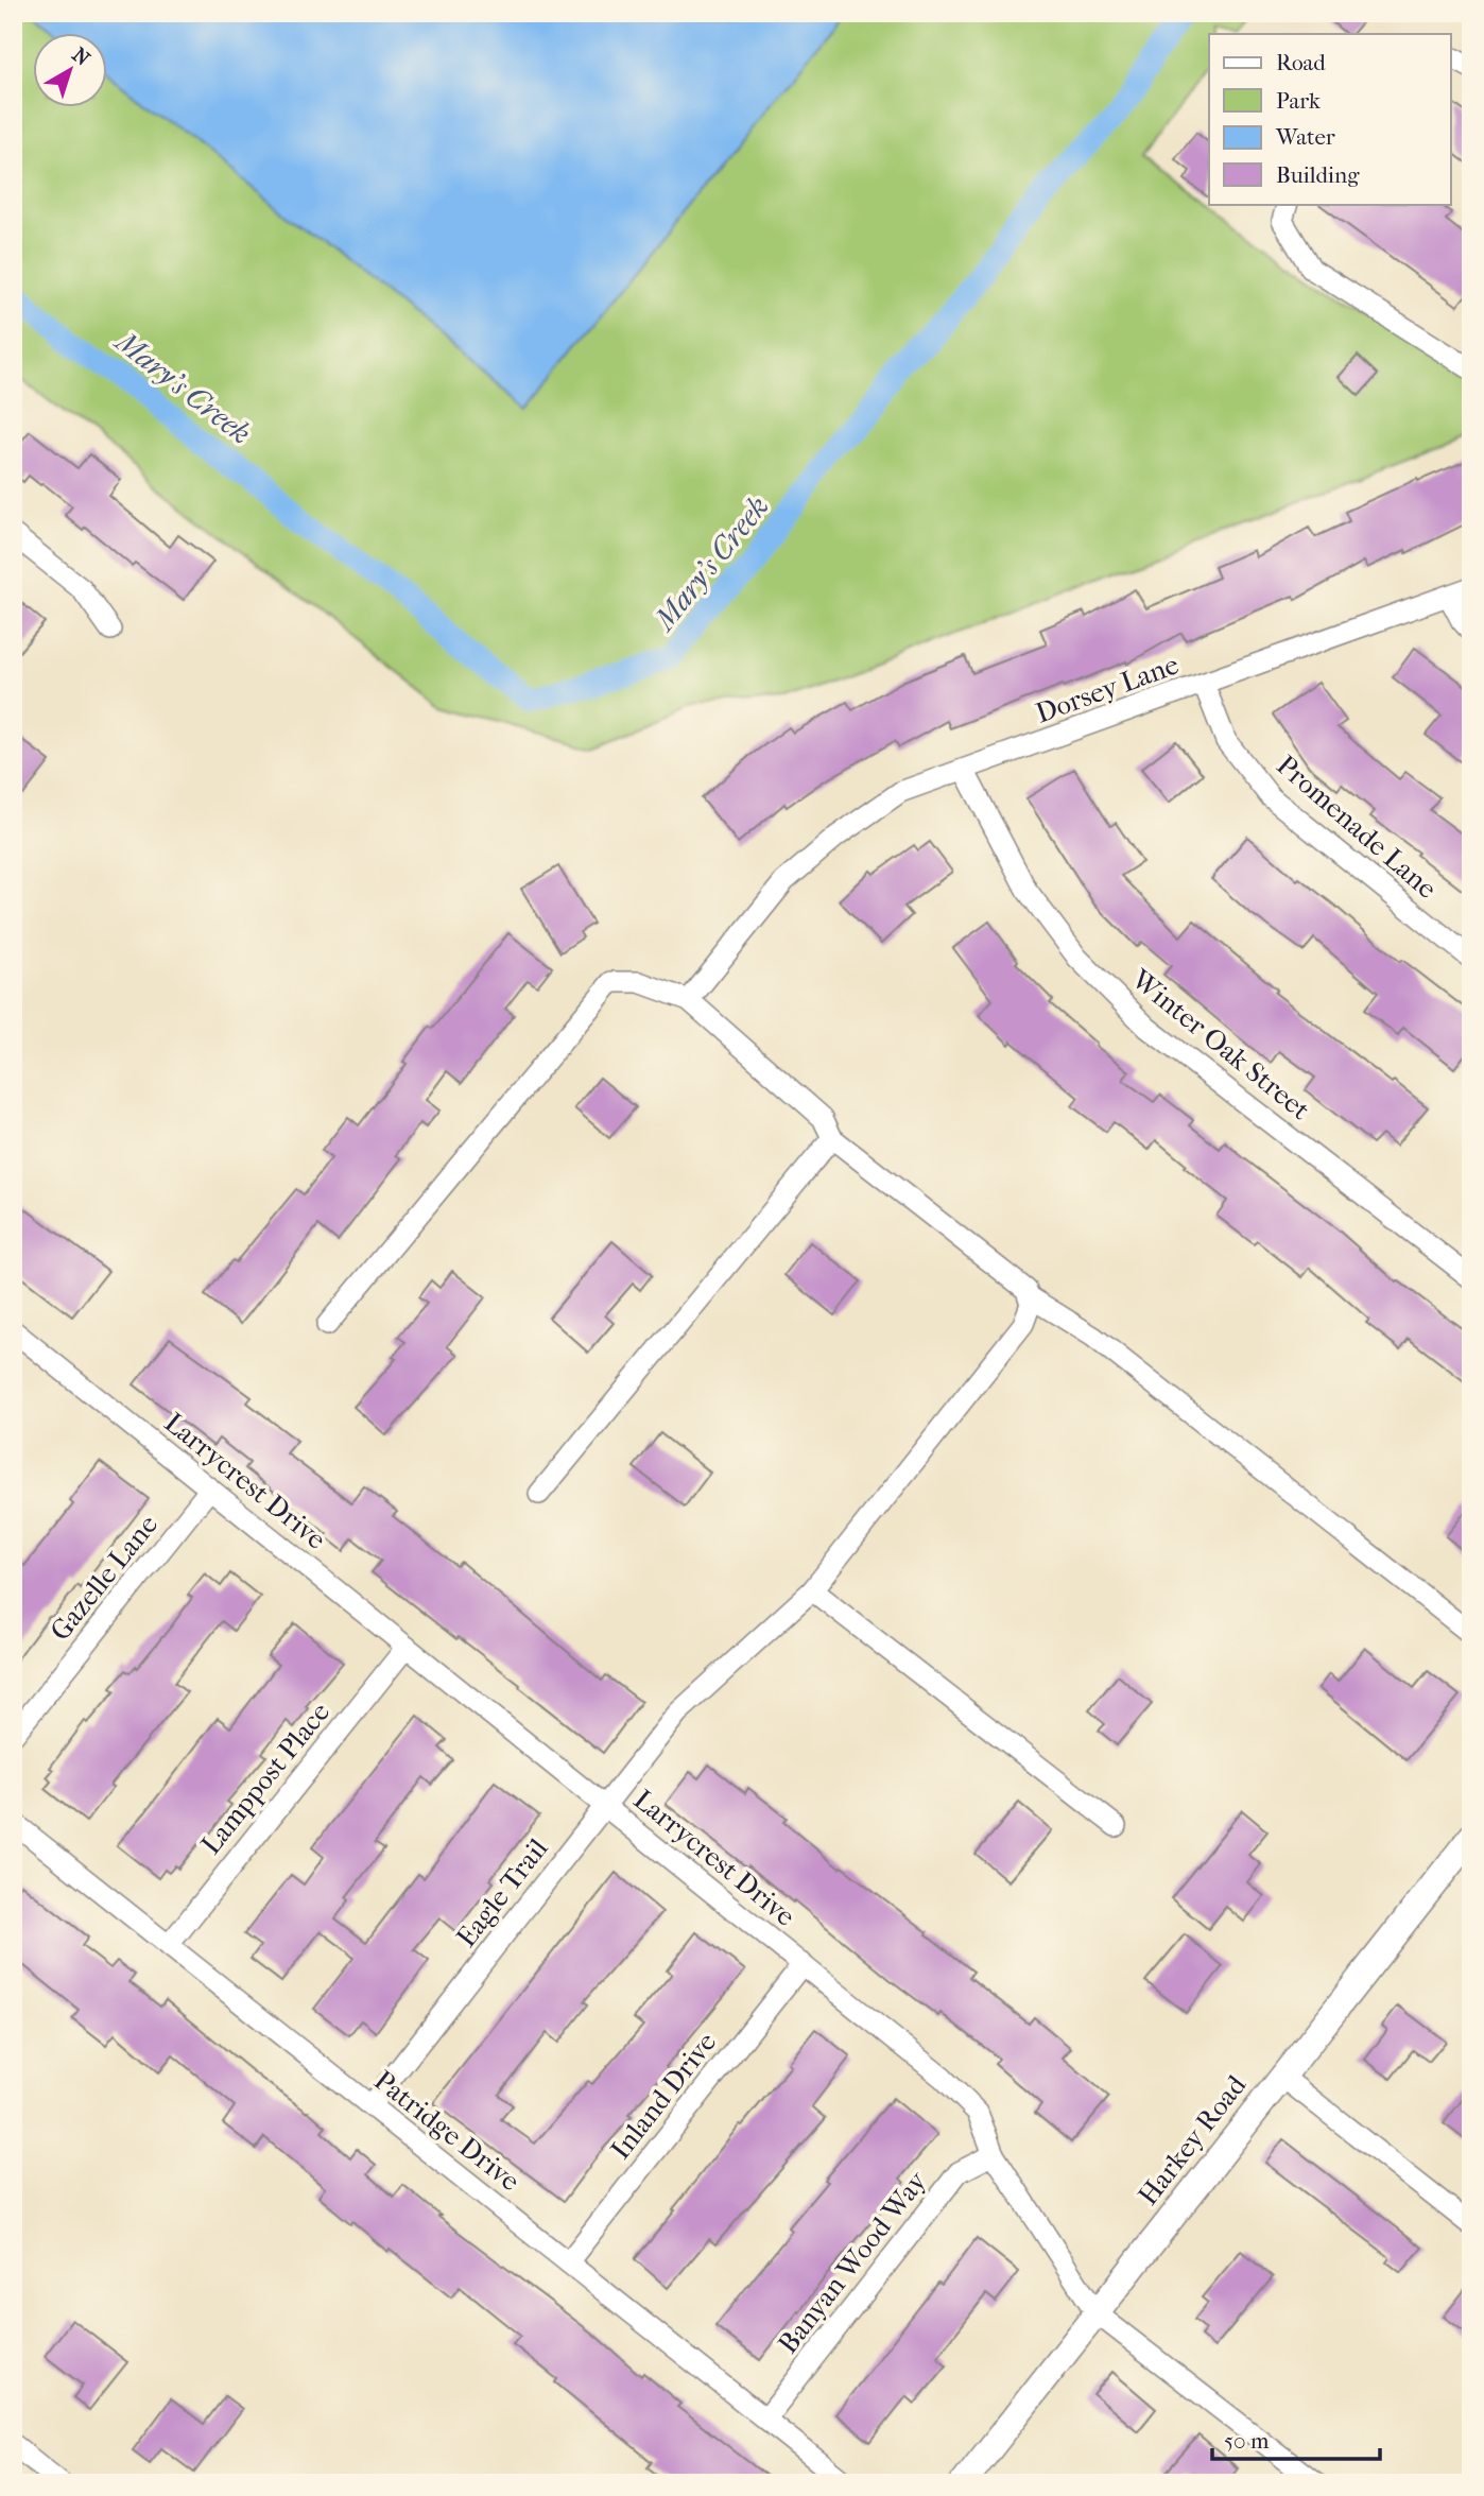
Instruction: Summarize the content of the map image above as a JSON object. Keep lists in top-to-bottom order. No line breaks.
{"streets":{"street":["Dorsey Lane","Promenade Lane","Winter Oak Street","Larrycrest Drive","Gazelle Lane","Lamppost Place","Eagle Trail","Inland Drive","Patridge Drive","Harkey Road","Banyan Wood Way"]},"crossings":[["Dorsey Lane","Promenade Lane"],["Dorsey Lane","Winter Oak Street"],["Larrycrest Drive","Gazelle Lane"],["Larrycrest Drive","Lamppost Place"],["Larrycrest Drive","Eagle Trail"],["Larrycrest Drive","Inland Drive"],["Larrycrest Drive","Harkey Road"],["Larrycrest Drive","Banyan Wood Way"],["Lamppost Place","Patridge Drive"],["Eagle Trail","Patridge Drive"],["Inland Drive","Patridge Drive"],["Patridge Drive","Banyan Wood Way"]],"water":["Mary's Creek"],"legend":["Road","Park","Water","Building"],"scale_bar":"50 m","north":"top right"}
